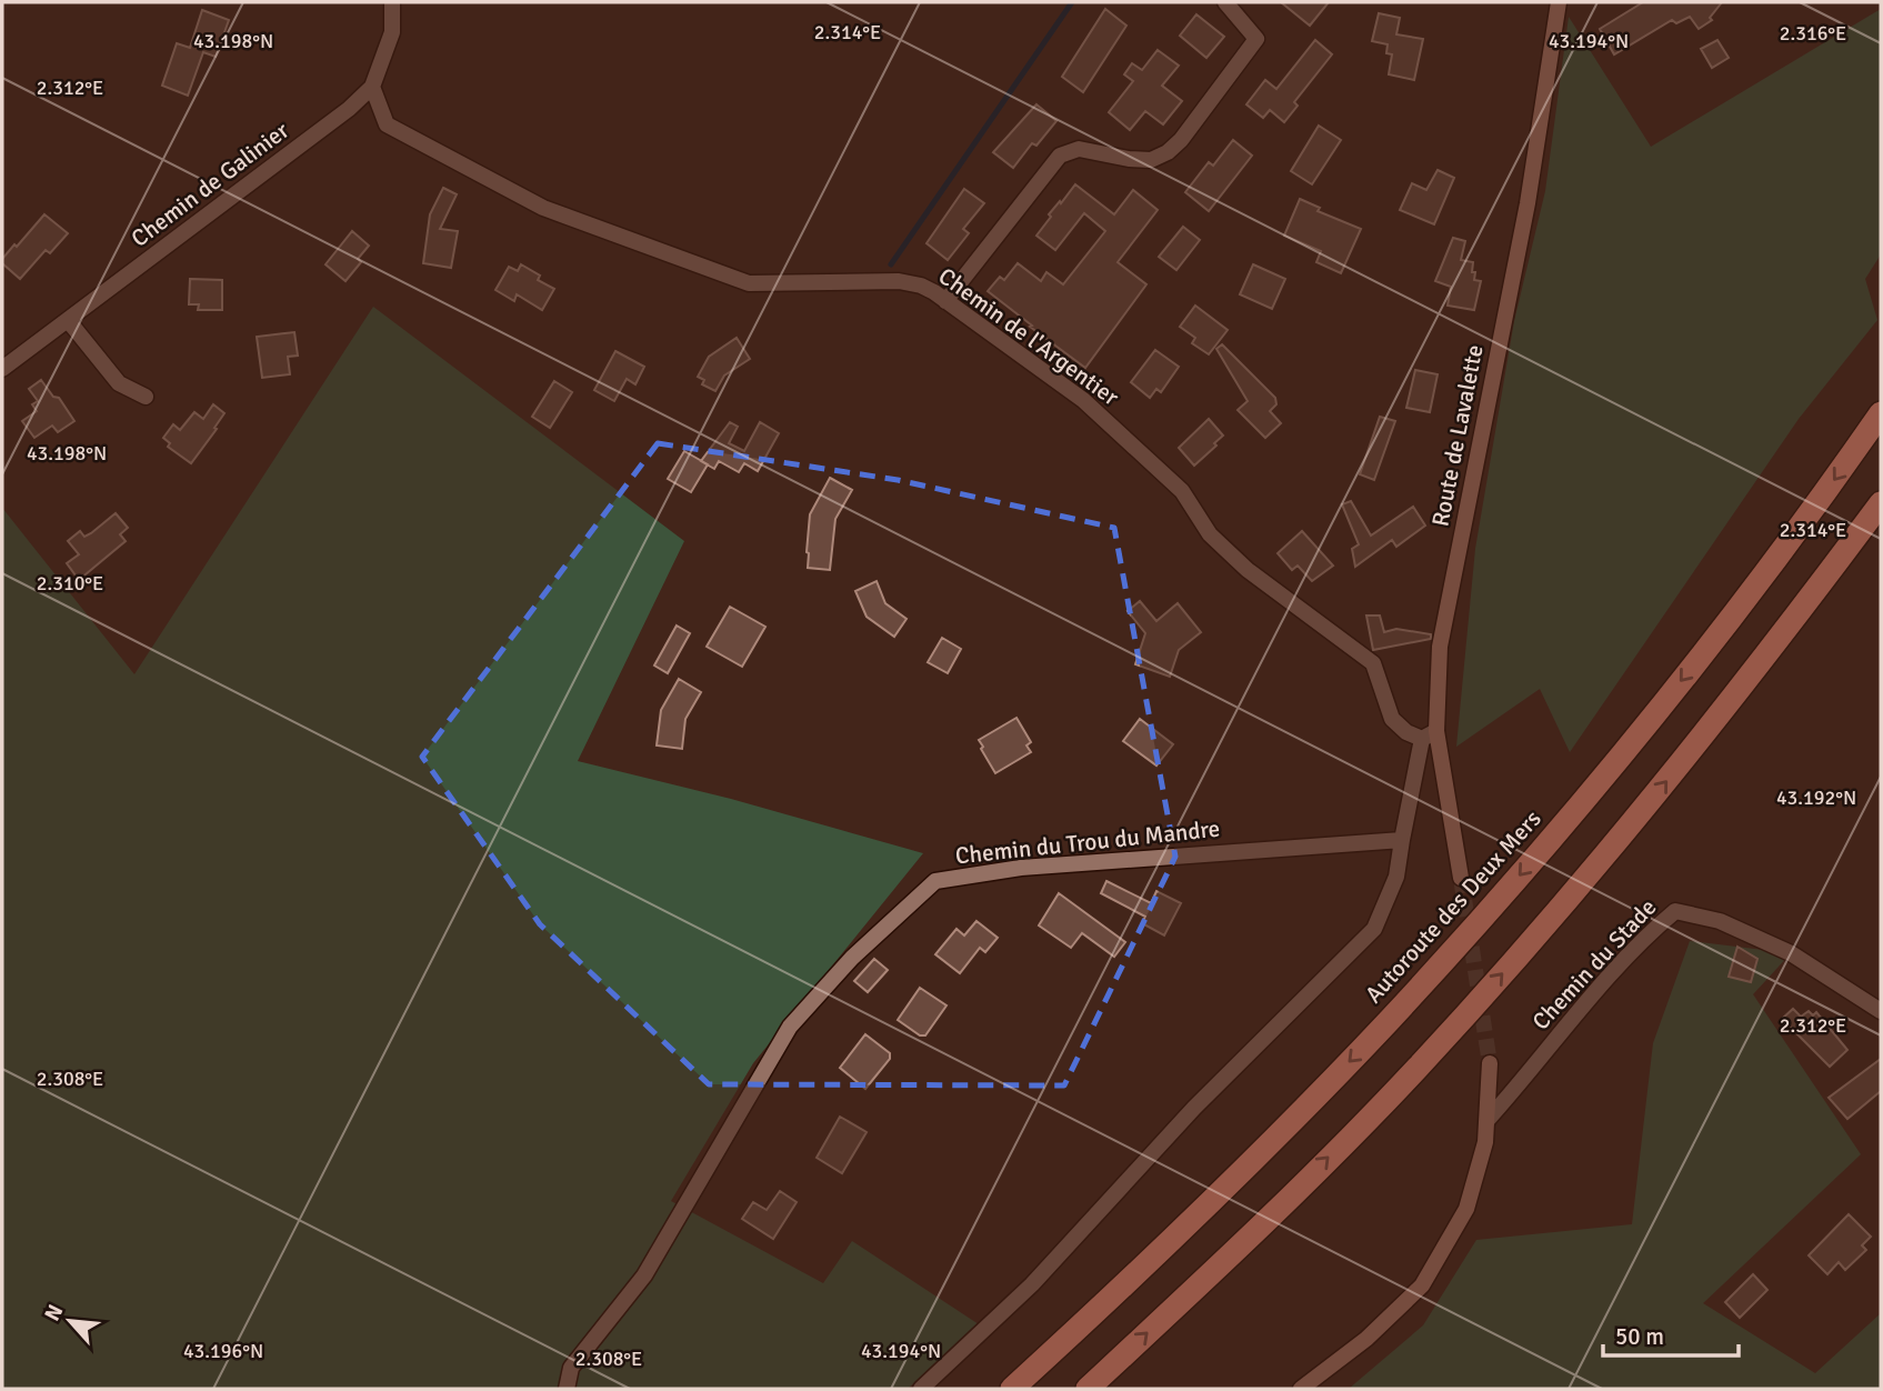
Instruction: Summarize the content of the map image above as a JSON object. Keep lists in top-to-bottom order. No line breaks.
{"streets":{"highway":["Autoroute des Deux Mers"],"main road":["Route de Lavalette"],"street":["Chemin de Galinier","Chemin de l'Argentier","Chemin du Trou du Mandre","Chemin du Stade"]},"crossings":[["Chemin de Galinier","Chemin de l'Argentier"],["Chemin de l'Argentier","Route de Lavalette"]],"scale_bar":"50 m","north":"top left","coordinates":["2.314°E","2.316°E","43.198°N","43.194°N","2.312°E","2.310°E","43.192°N","2.308°E","43.196°N"]}
